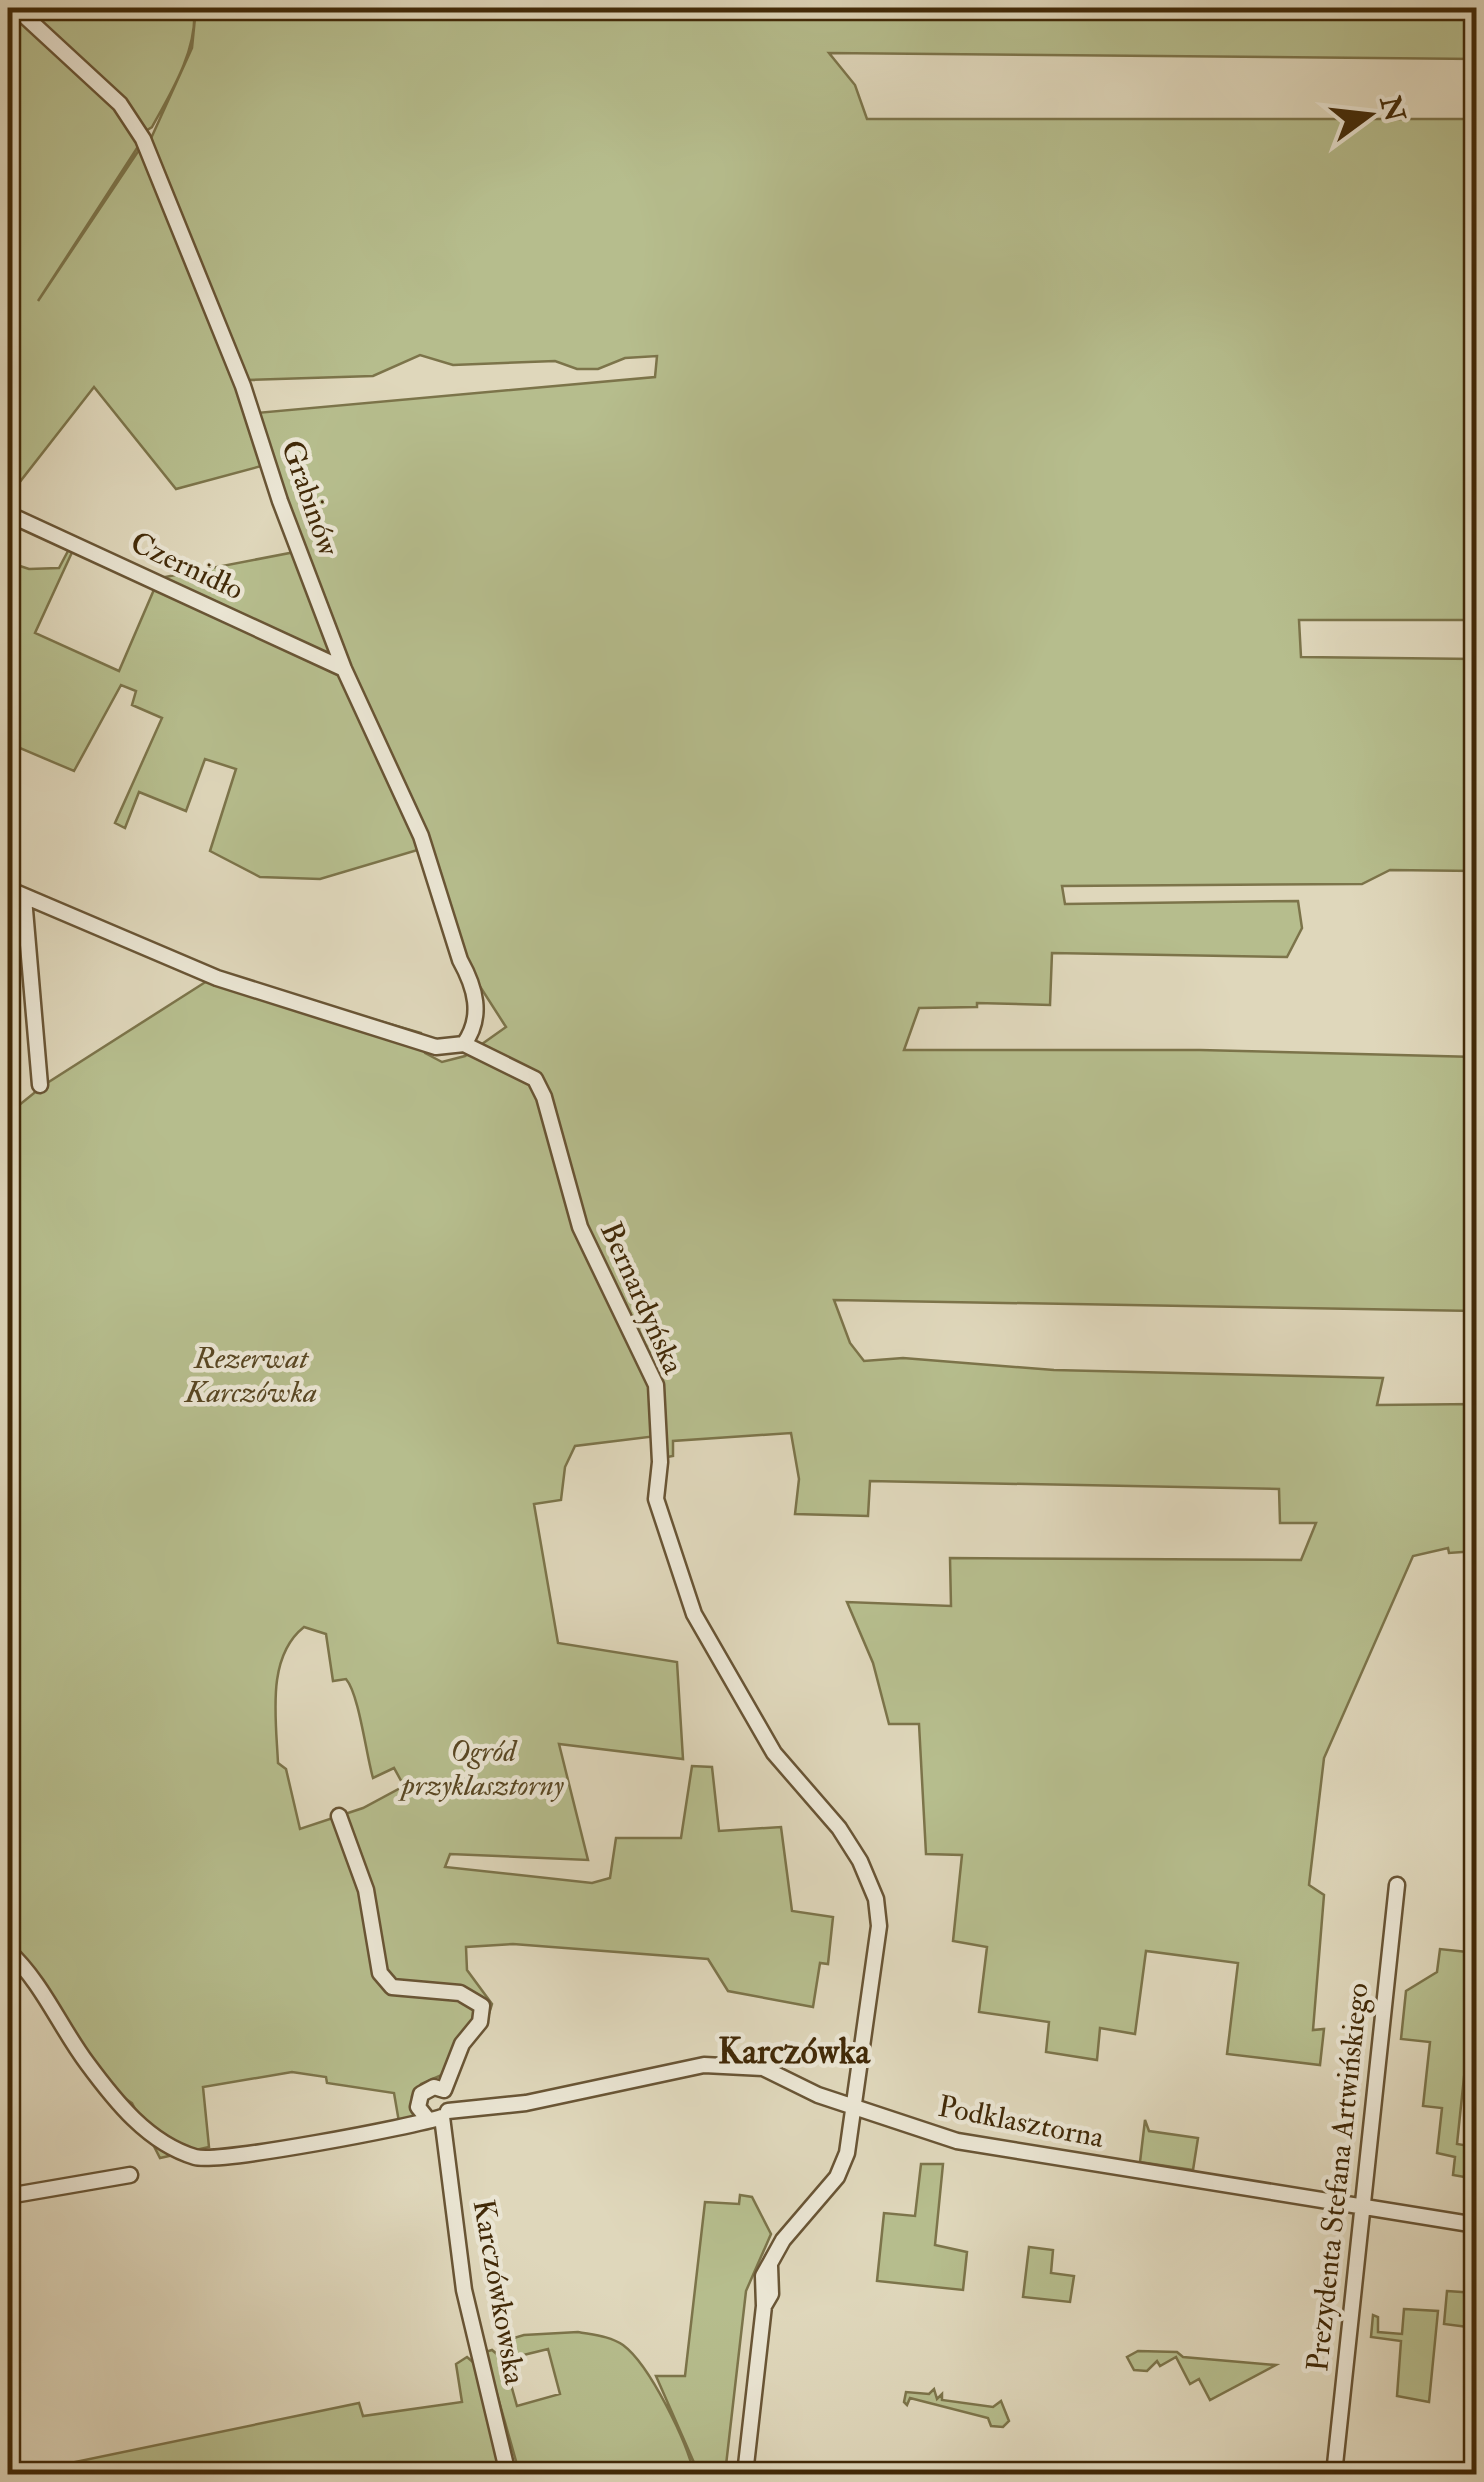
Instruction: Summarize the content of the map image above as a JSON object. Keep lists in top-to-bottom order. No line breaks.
{"streets":{"street":["Grabinów","Czernidło","Bernardyńska","Podklasztorna","Prezydenta Stefana Artwińskiego","Karczówkowska"]},"crossings":[["Grabinów","Czernidło"],["Grabinów","Bernardyńska"],["Bernardyńska","Podklasztorna"],["Podklasztorna","Prezydenta Stefana Artwińskiego"],["Podklasztorna","Karczówkowska"]],"districts":["Karczówka"],"parks":["Rezerwat Karczówka","Ogród przyklasztorny"],"north":"right"}
